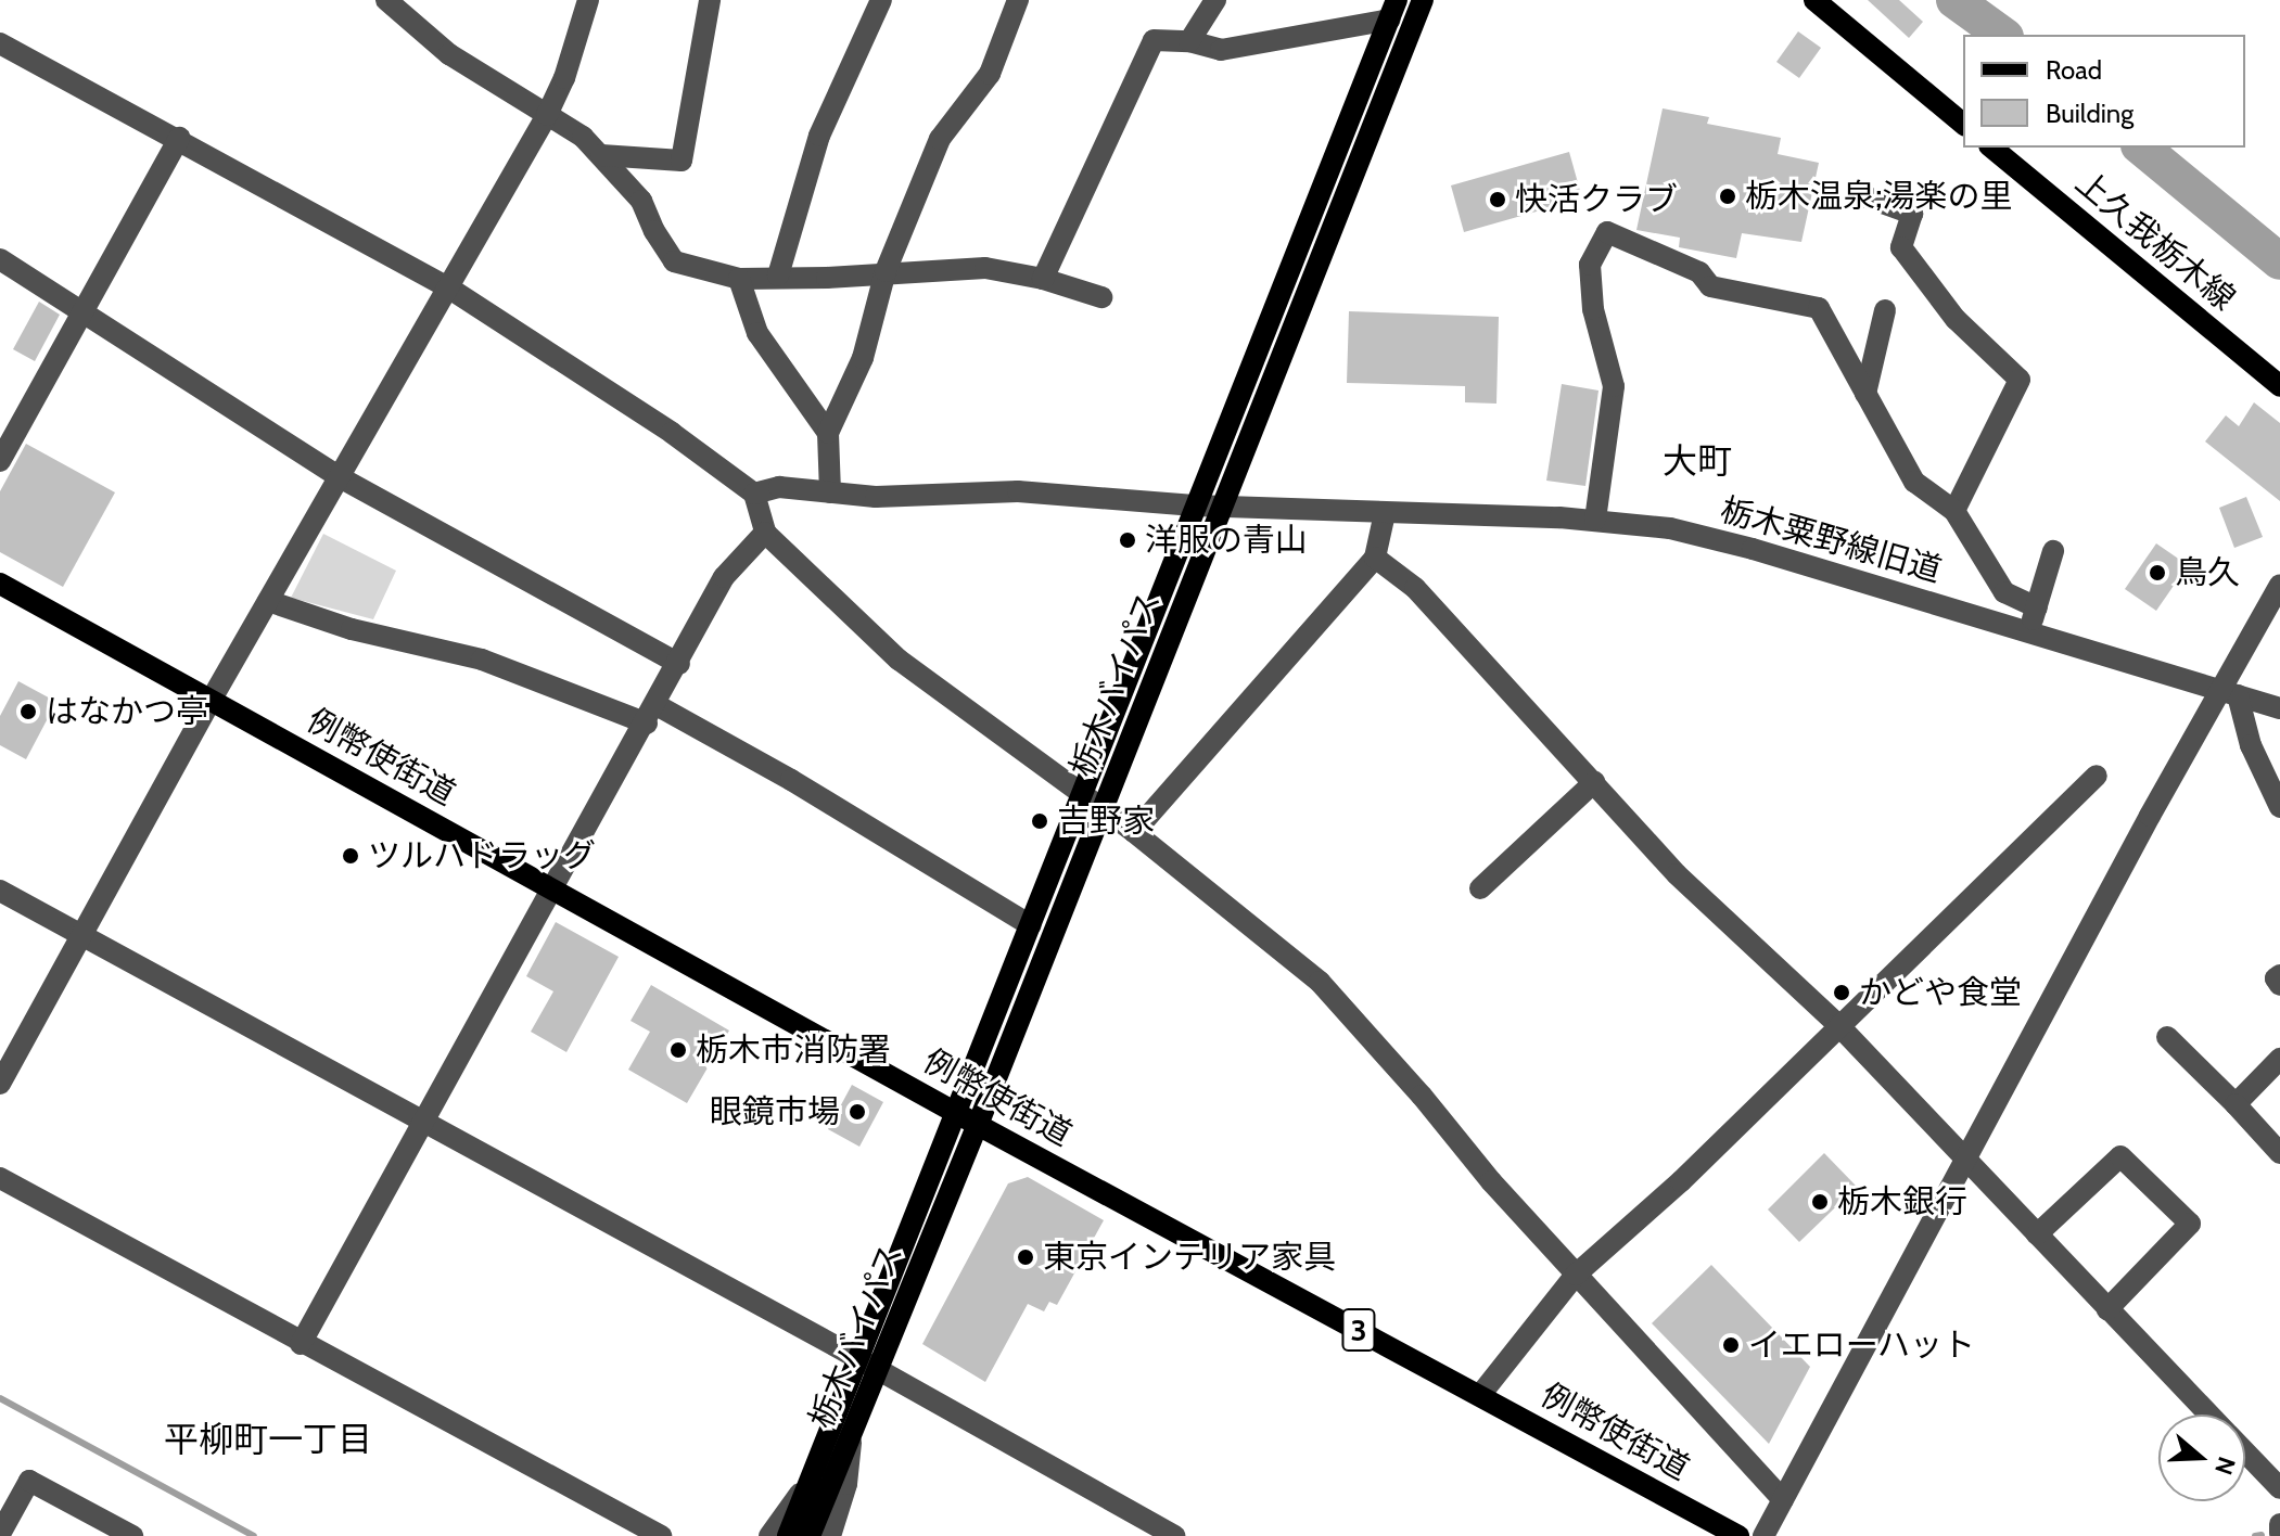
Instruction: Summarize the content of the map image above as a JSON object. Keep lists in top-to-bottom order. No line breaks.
{"streets":{"main road":["上久我栃木線","栃木バイパス","例幣使街道","3"],"street":["栃木粟野線旧道"]},"crossings":[["栃木粟野線旧道","栃木バイパス"],["栃木バイパス","例幣使街道"]],"districts":["大町","平柳町一丁目"],"places":["栃木温泉;湯楽の里","快活クラブ","洋服の青山","鳥久","はなかつ亭","吉野家","ツルハドラッグ","かどや食堂","栃木市消防署","眼鏡市場","栃木銀行","東京インテリア家具","イエローハット"],"legend":["Road","Building"],"north":"right"}
